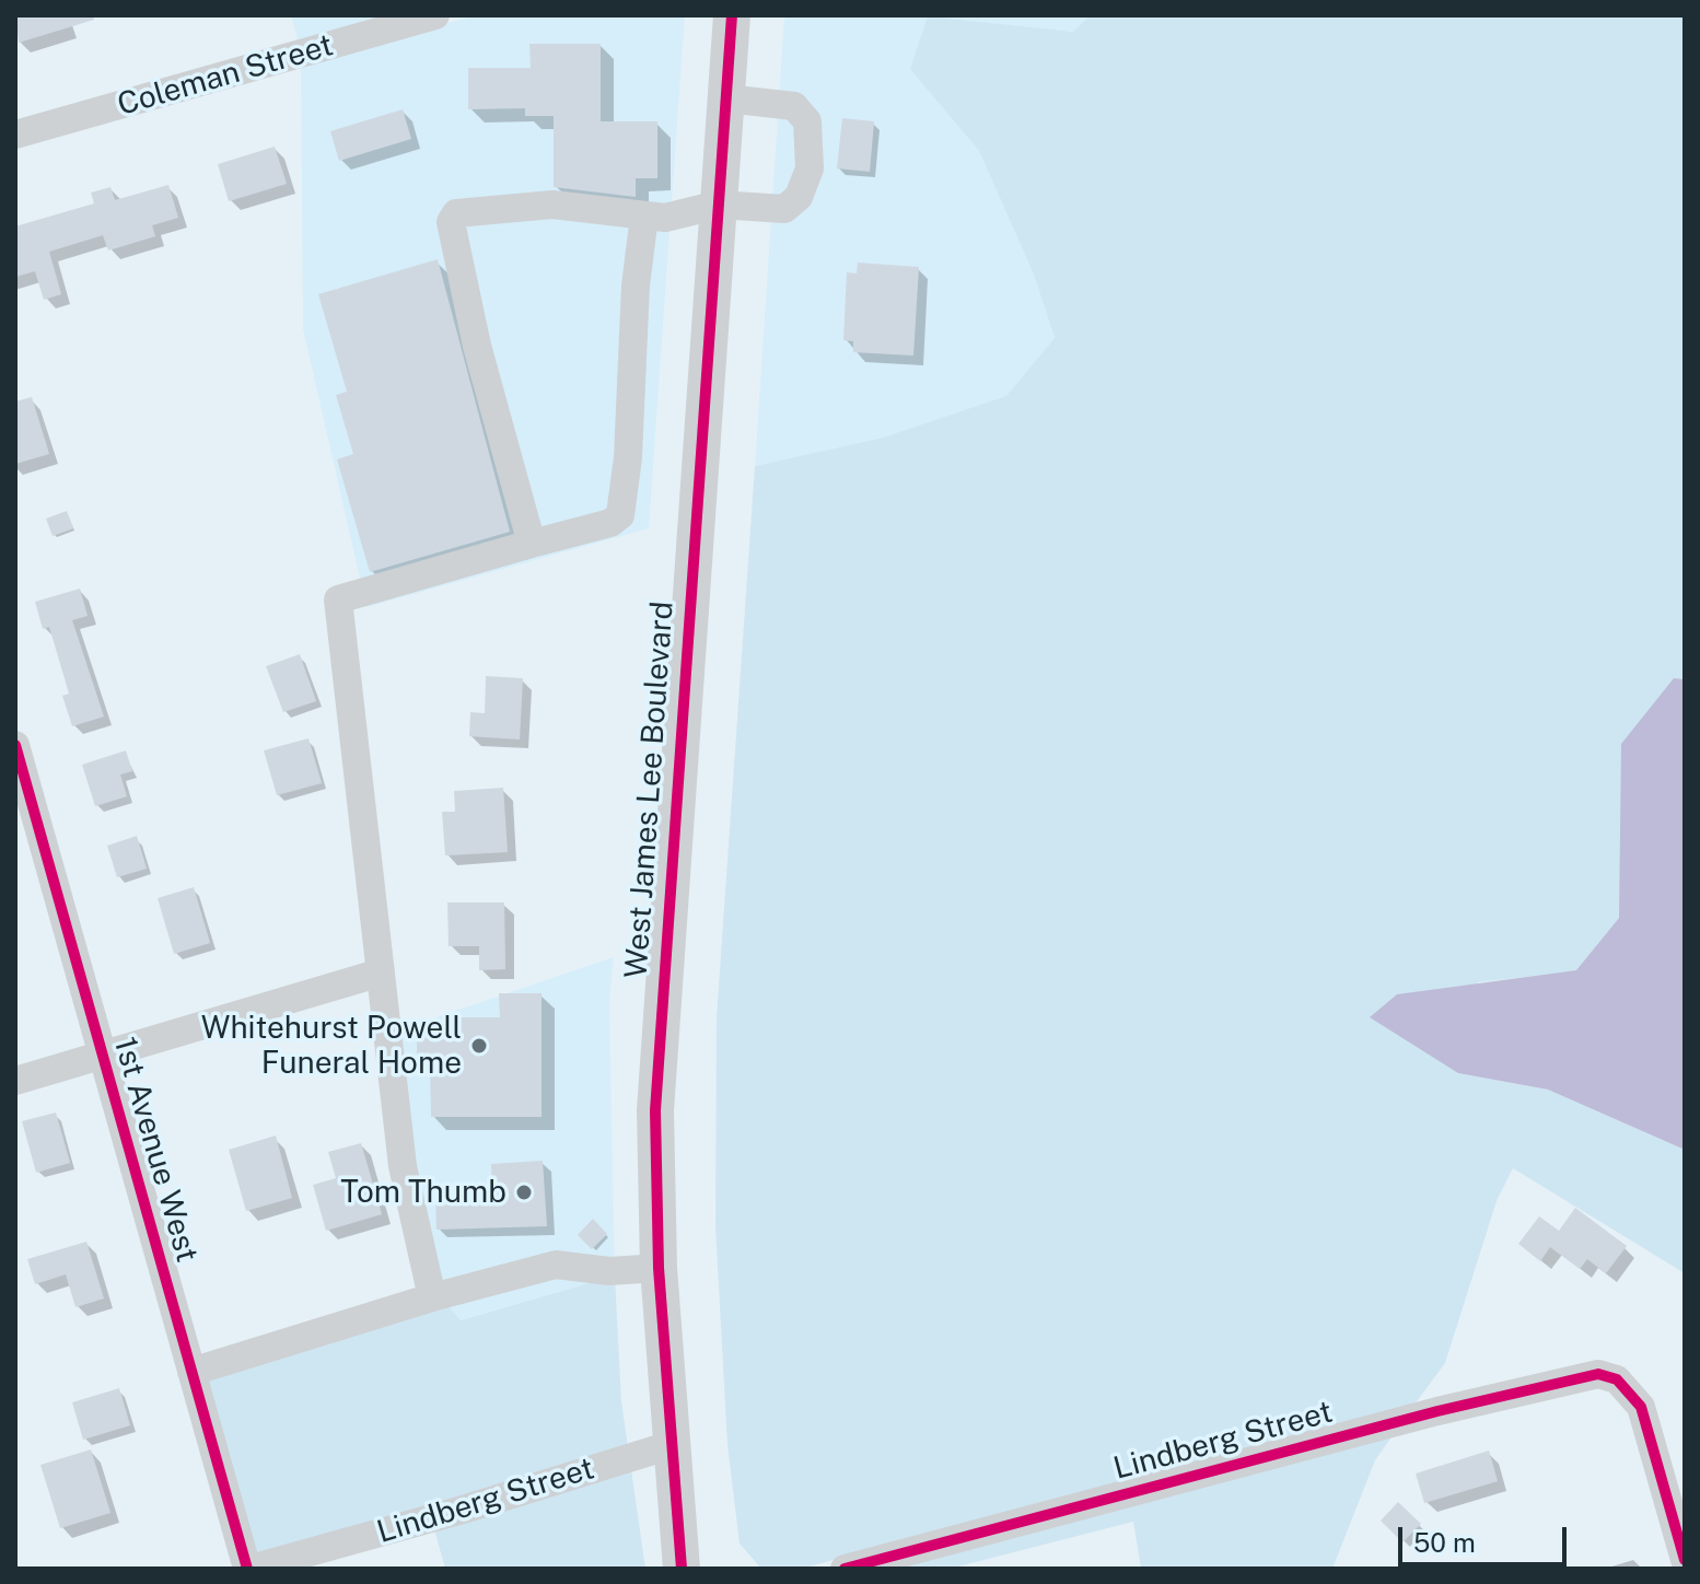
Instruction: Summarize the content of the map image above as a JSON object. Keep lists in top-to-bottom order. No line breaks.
{"streets":{"main road":["West James Lee Boulevard"],"street":["Coleman Street","1st Avenue West","Lindberg Street"]},"crossings":[["West James Lee Boulevard","Lindberg Street"],["1st Avenue West","Lindberg Street"]],"places":["Whitehurst Powell Funeral Home","Tom Thumb"],"scale_bar":"50 m"}
